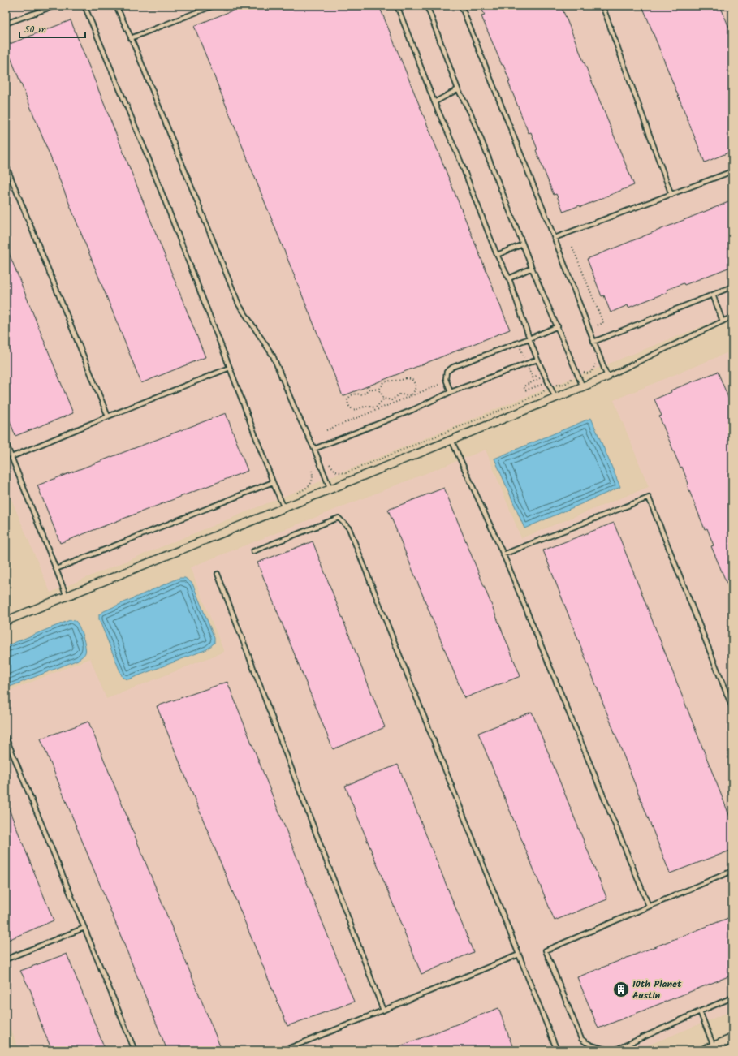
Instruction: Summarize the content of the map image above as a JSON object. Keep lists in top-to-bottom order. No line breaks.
{"places":{"building":["10th Planet Austin"]},"scale_bar":"50 m"}
